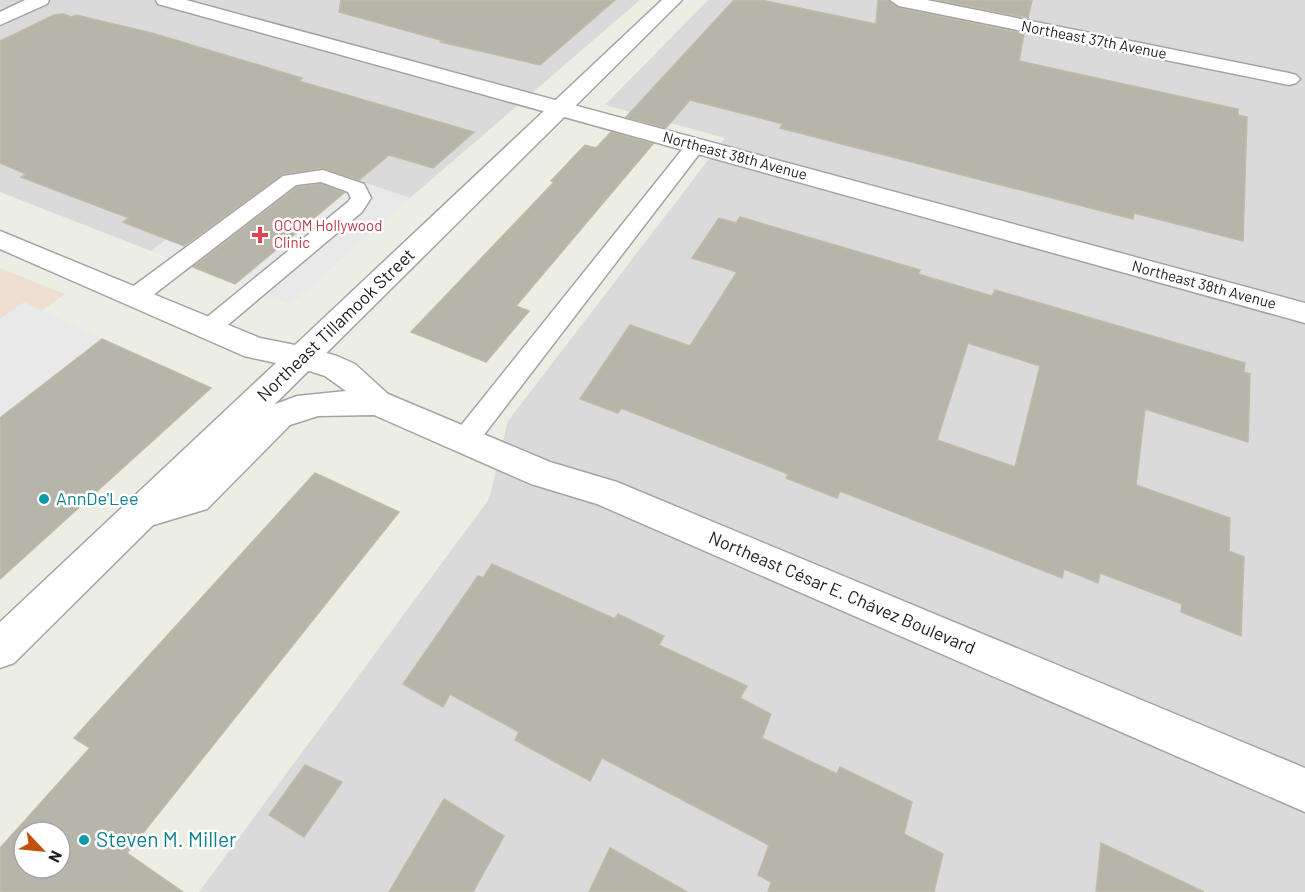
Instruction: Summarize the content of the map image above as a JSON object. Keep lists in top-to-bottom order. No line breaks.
{"streets":{"street":["Northeast 37th Avenue","Northeast 38th Avenue","Northeast Tillamook Street","Northeast César E. Chávez Boulevard"]},"crossings":[["Northeast 38th Avenue","Northeast Tillamook Street"],["Northeast Tillamook Street","Northeast César E. Chávez Boulevard"]],"places":{"health":["OCOM Hollywood Clinic"],"other":["AnnDe'Lee","Steven M. Miller"]},"north":"bottom right"}
